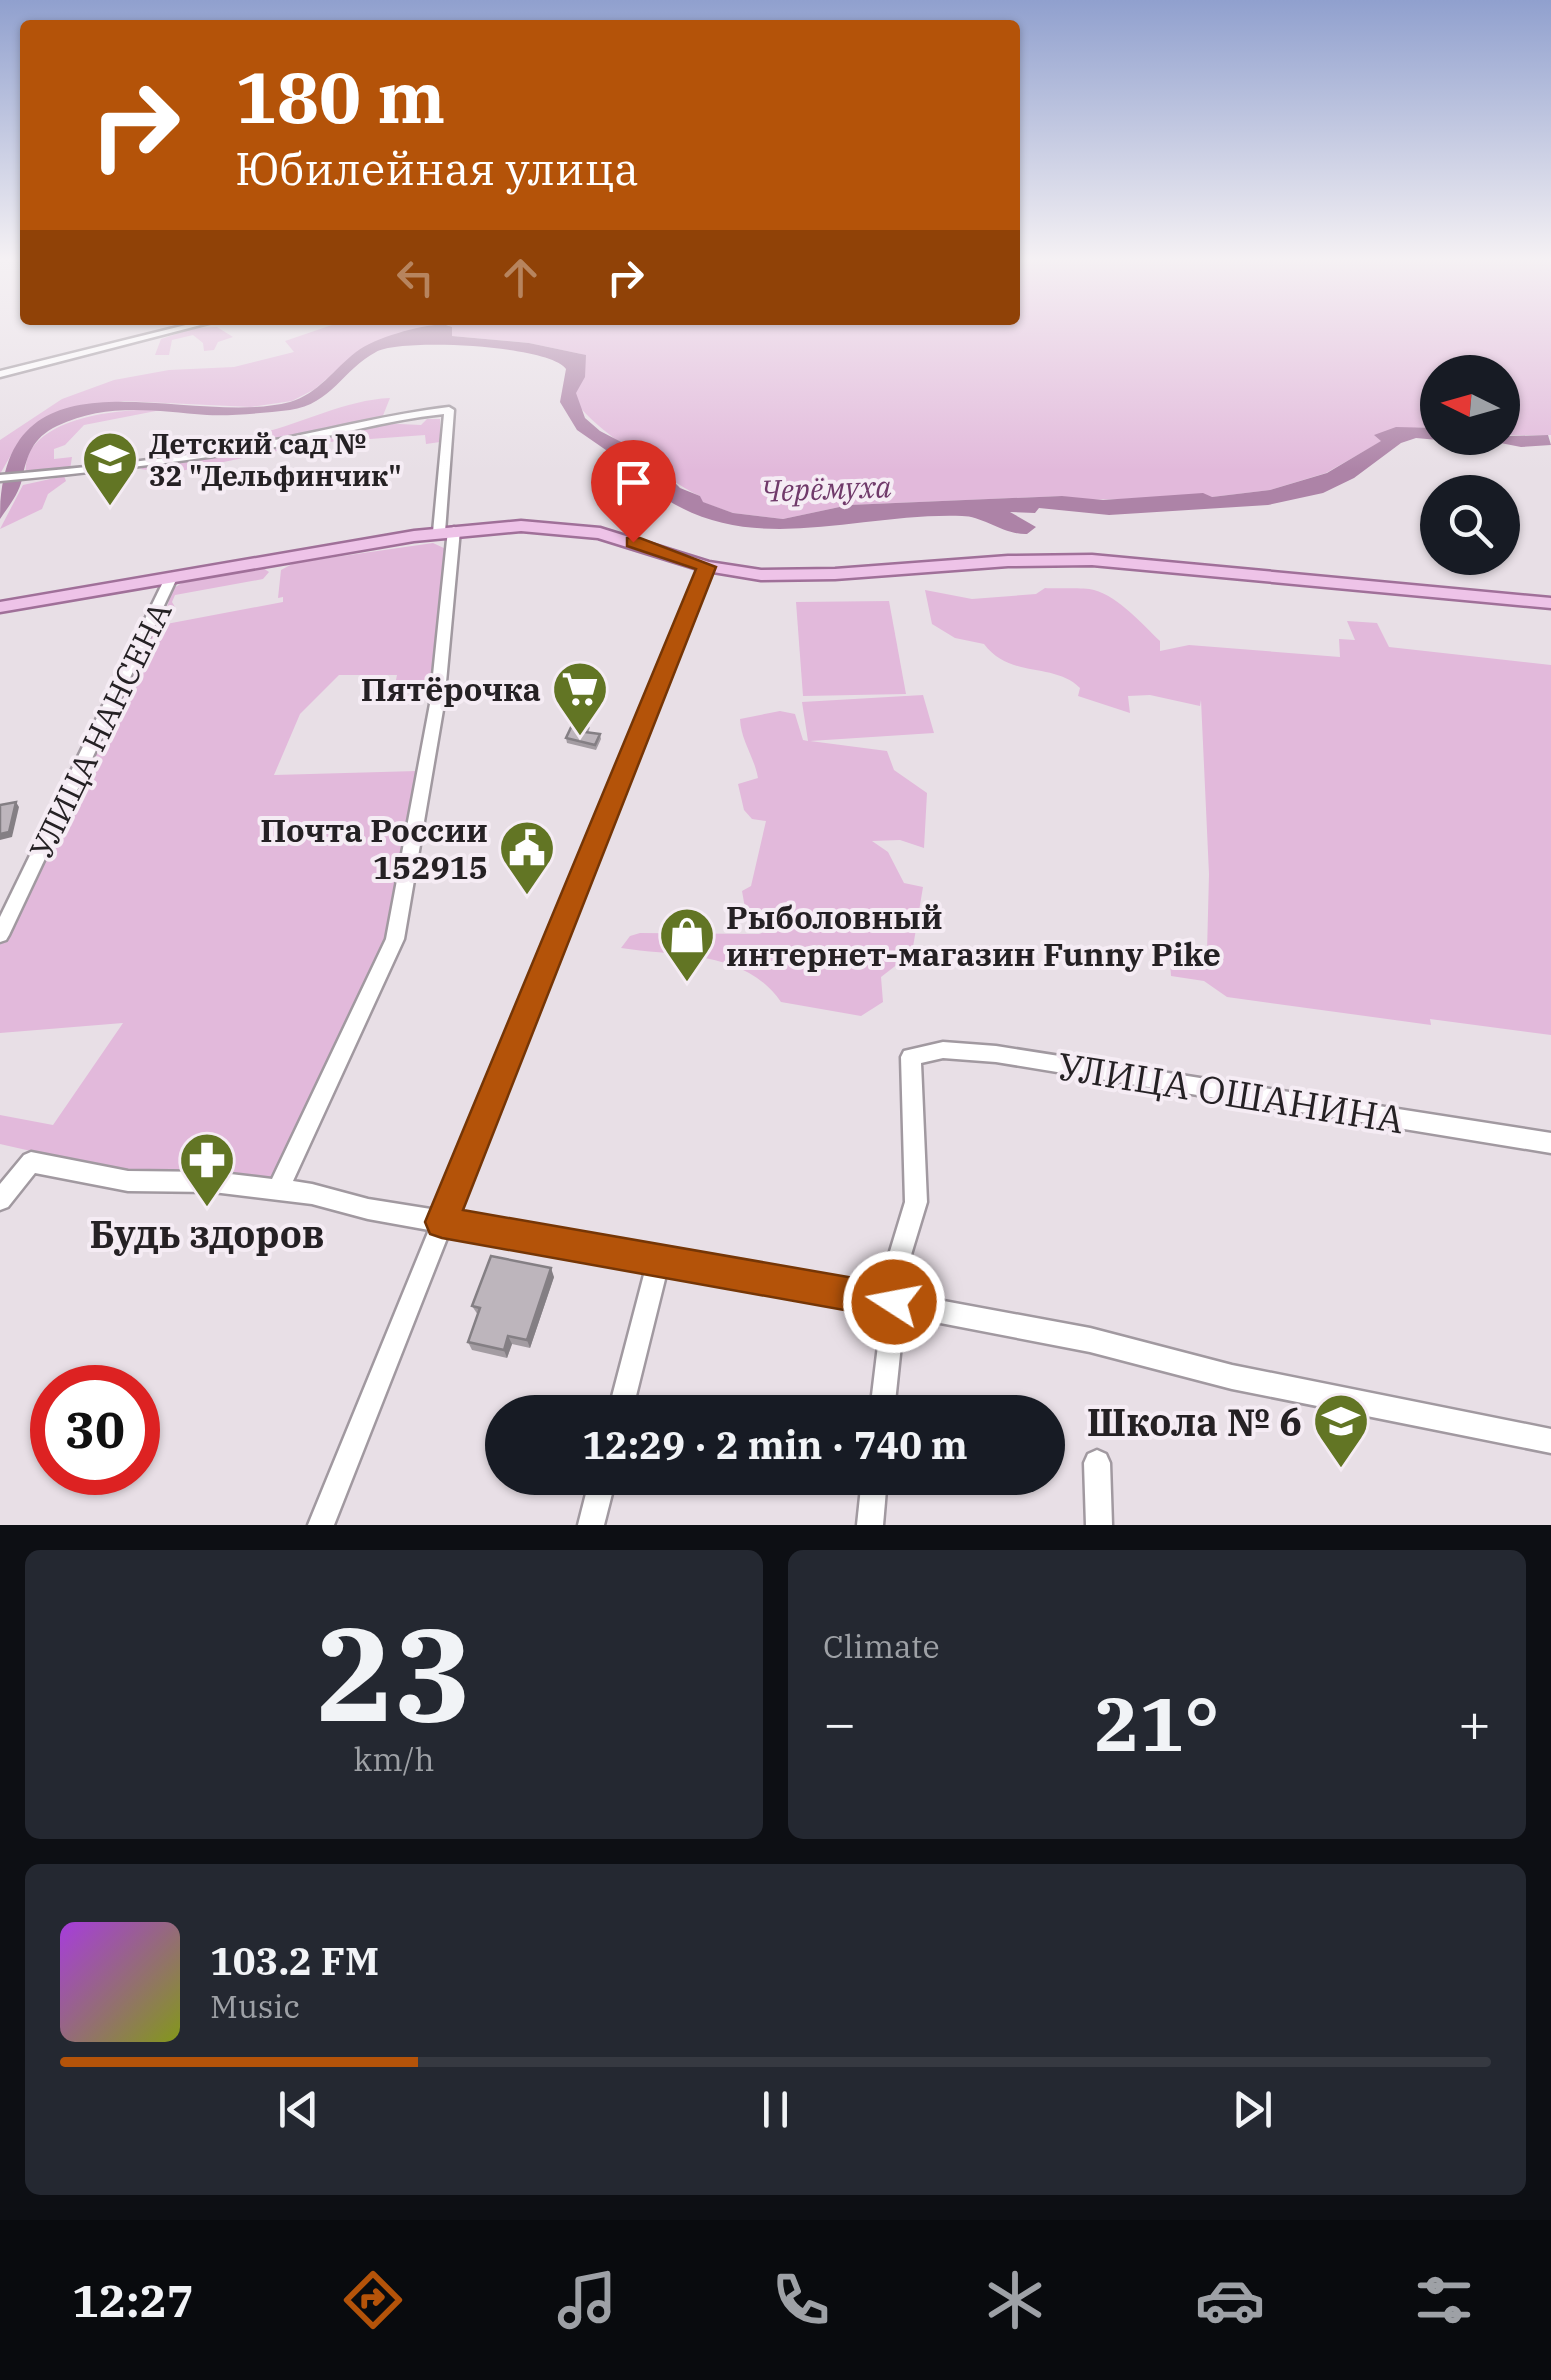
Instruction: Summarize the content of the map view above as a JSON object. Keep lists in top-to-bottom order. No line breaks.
{"streets":{"street":["УЛИЦА НАНСЕНА","УЛИЦА ОШАНИНА"]},"water":["Черёмуха"],"places":{"school or university":["Детский сад № 32 \"Дельфинчик\"","Школа № 6"],"supermarket":["Пятёрочка"],"public building":["Почта России 152915"],"shop":["Рыболовный интернет-магазин Funny Pike"],"pharmacy":["Будь здоров"]},"north":"left","page":{"turn":["180 m","Юбилейная улица"],"limit":"30","trip":"12:29 · 2 min · 740 m","tile":[["23","km/h"],"Climate"],"heat":["−","21°","+"],"song":["103.2 FM","Music"],"tabs":"12:27"}}
